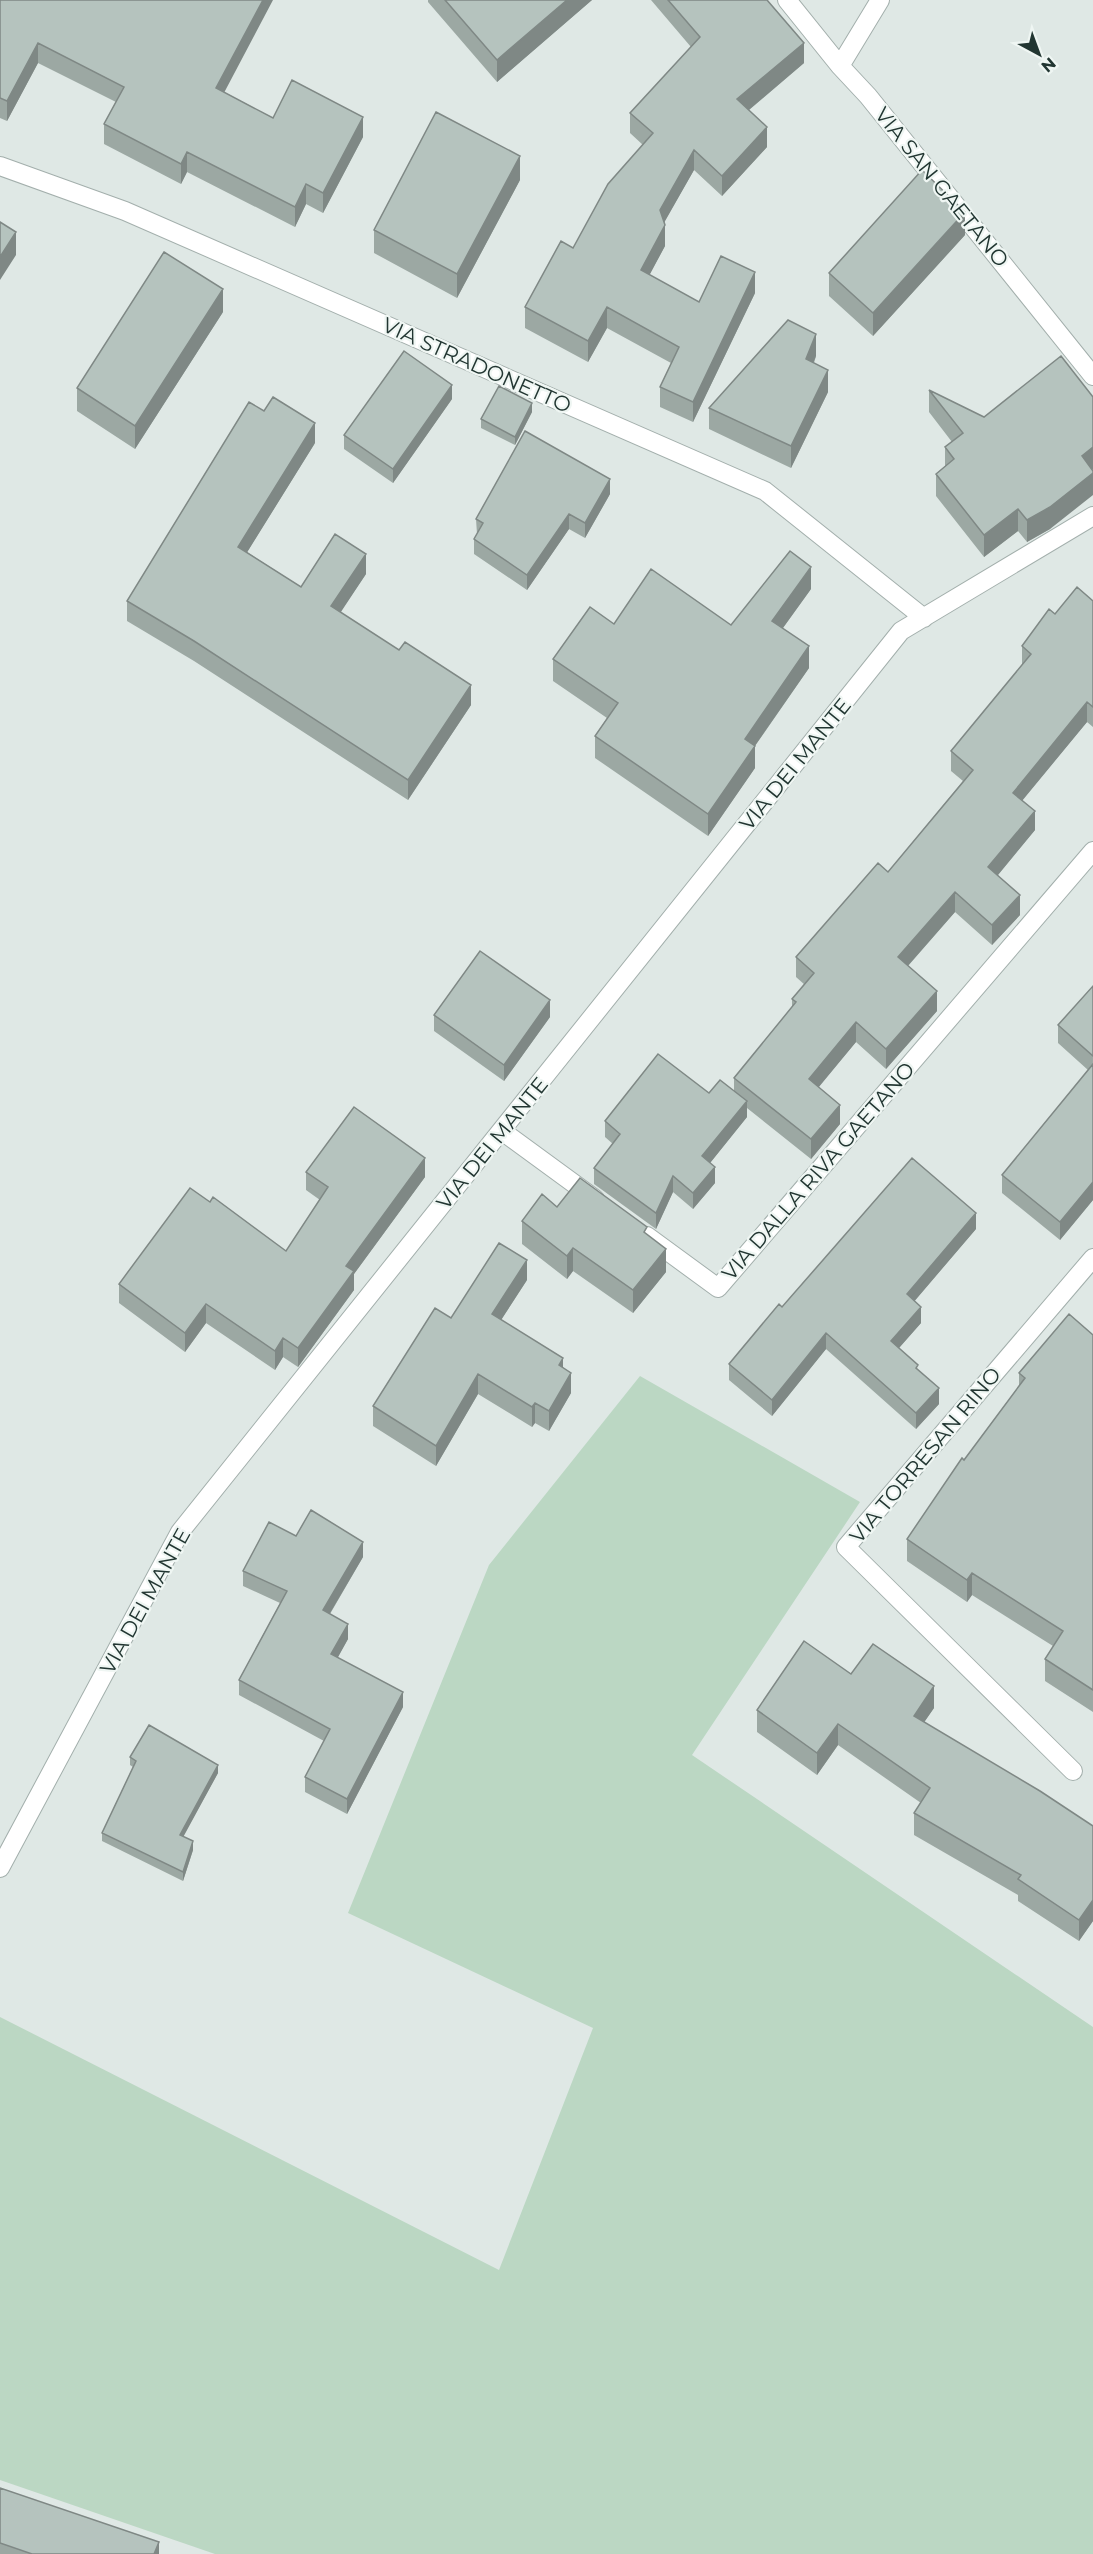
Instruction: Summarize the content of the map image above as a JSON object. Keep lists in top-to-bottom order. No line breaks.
{"streets":{"street":["VIA SAN GAETANO","VIA STRADONETTO","VIA DEI MANTE","VIA DALLA RIVA GAETANO","VIA TORRESAN RINO"]},"crossings":[["VIA STRADONETTO","VIA DEI MANTE"]],"north":"bottom right"}
